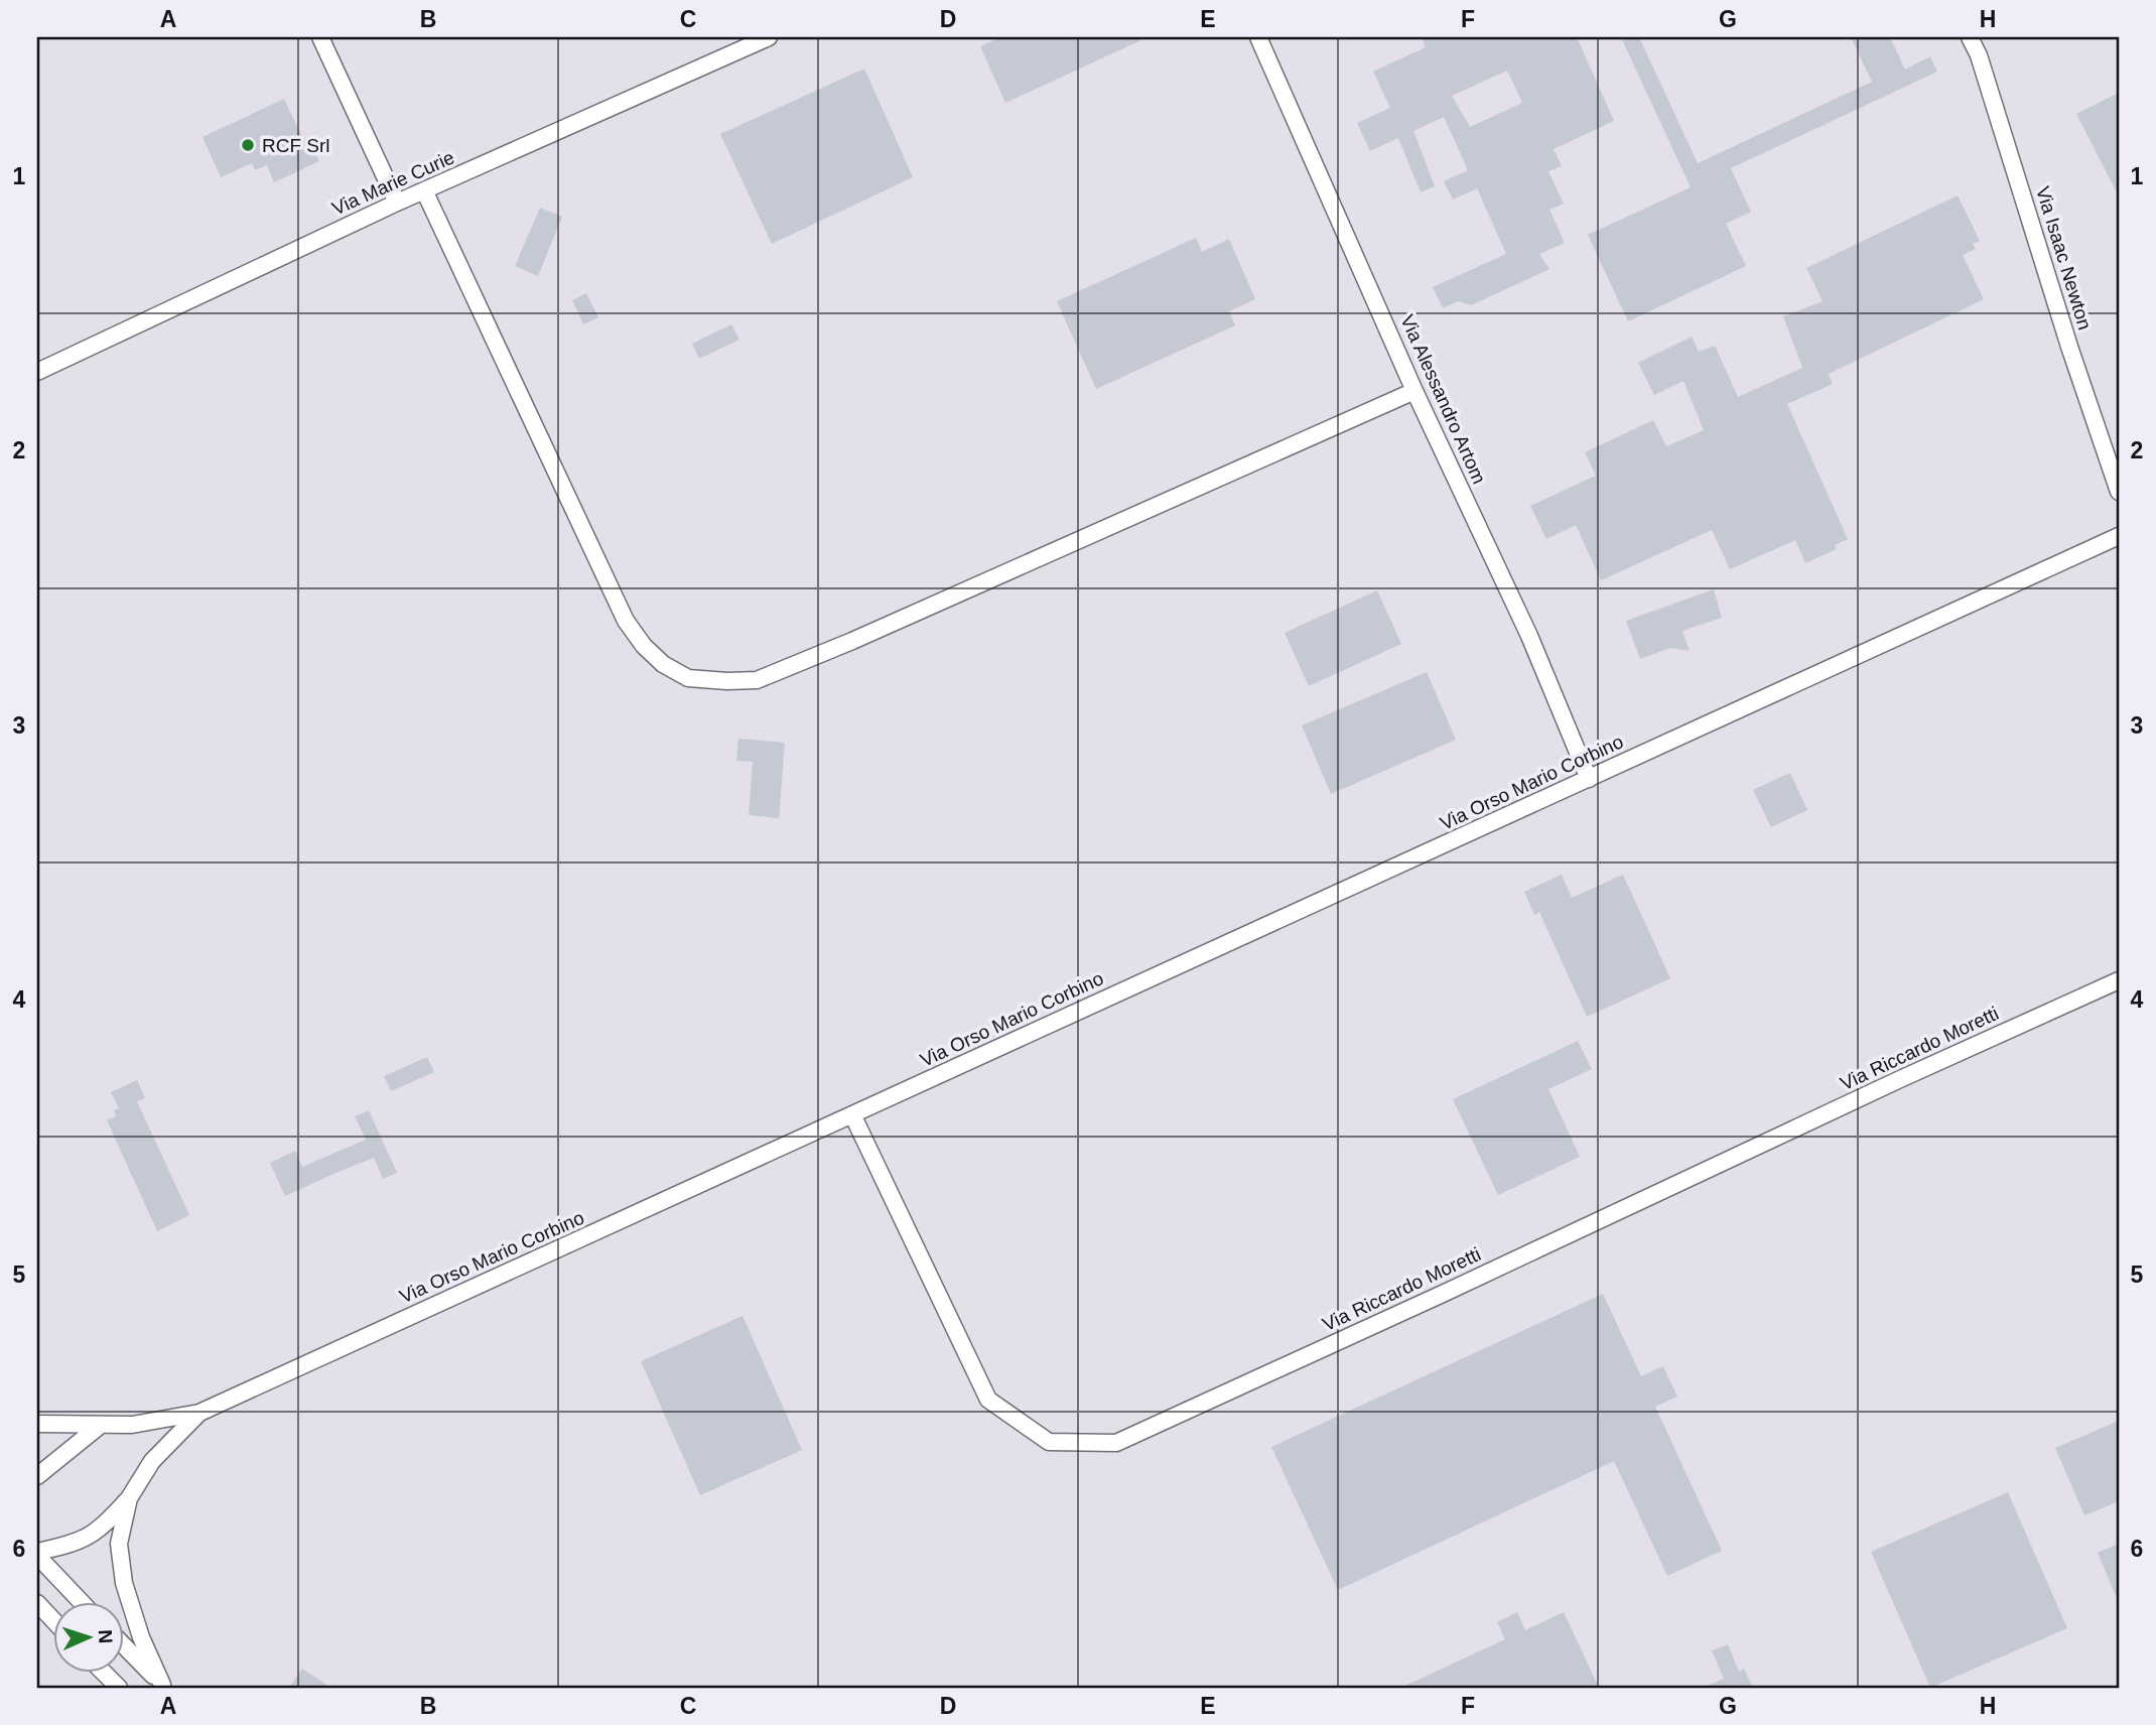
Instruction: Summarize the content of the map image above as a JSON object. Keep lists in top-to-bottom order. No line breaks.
{"streets":{"street":["Via Marie Curie","Via Isaac Newton","Via Alessandro Artom","Via Orso Mario Corbino","Via Riccardo Moretti"]},"crossings":[["Via Alessandro Artom","Via Orso Mario Corbino"],["Via Orso Mario Corbino","Via Riccardo Moretti"]],"places":["RCF Srl"],"north":"right","grid":{"columns":["A","B","C","D","E","F","G","H"],"rows":["1","2","3","4","5","6"]}}
